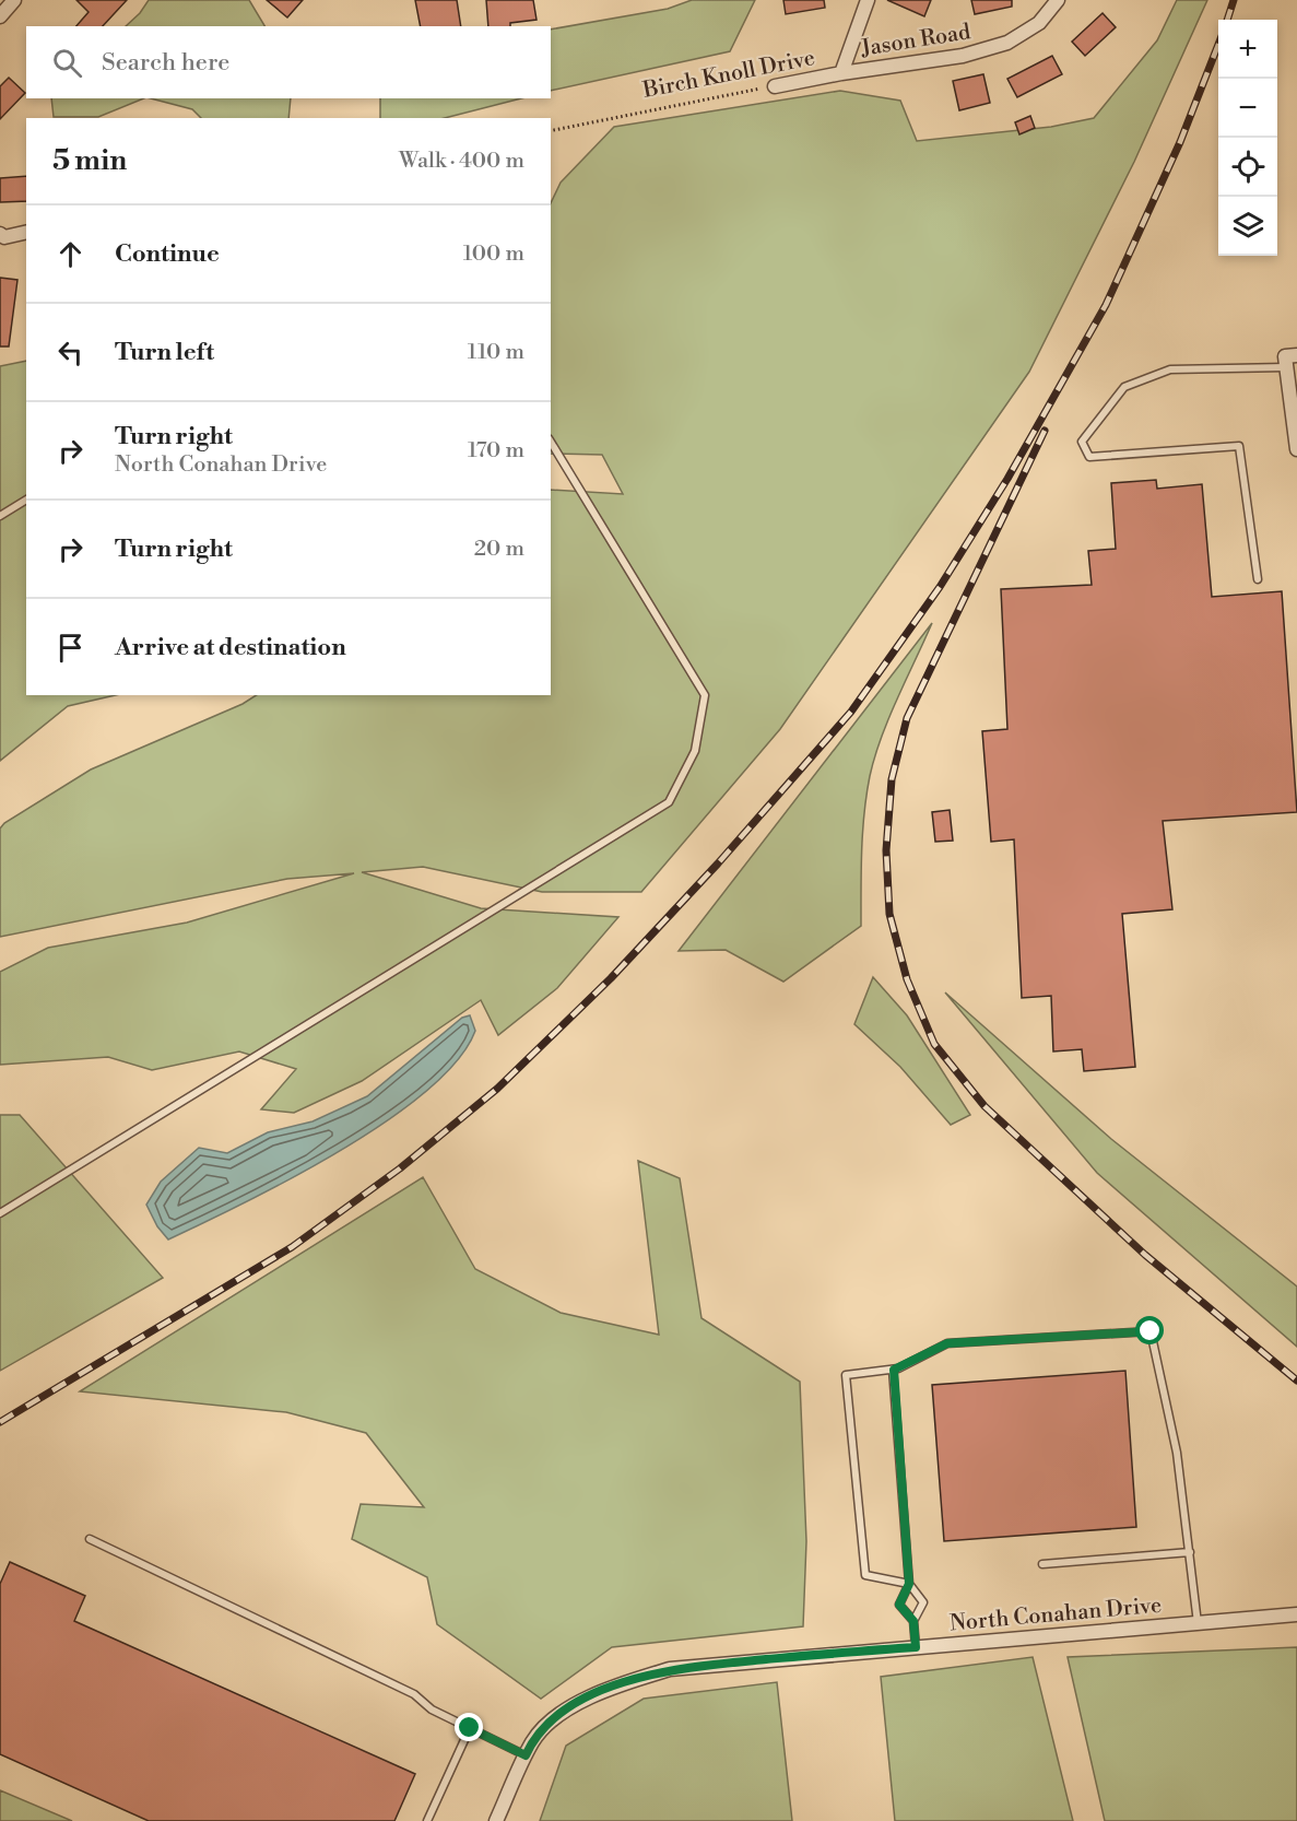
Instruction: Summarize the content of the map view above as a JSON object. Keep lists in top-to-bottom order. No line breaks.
{"streets":{"street":["Jason Road","Birch Knoll Drive","North Conahan Drive"]},"crossings":[["Jason Road","Birch Knoll Drive"]],"page":{"map_buttons":["+","−"],"search":"Search here","heading":["5 min","Walk · 400 m"],"list":[["Continue","100 m"],["Turn left","110 m"],["Turn right","North Conahan Drive","170 m"],["Turn right","20 m"],"Arrive at destination"]}}
